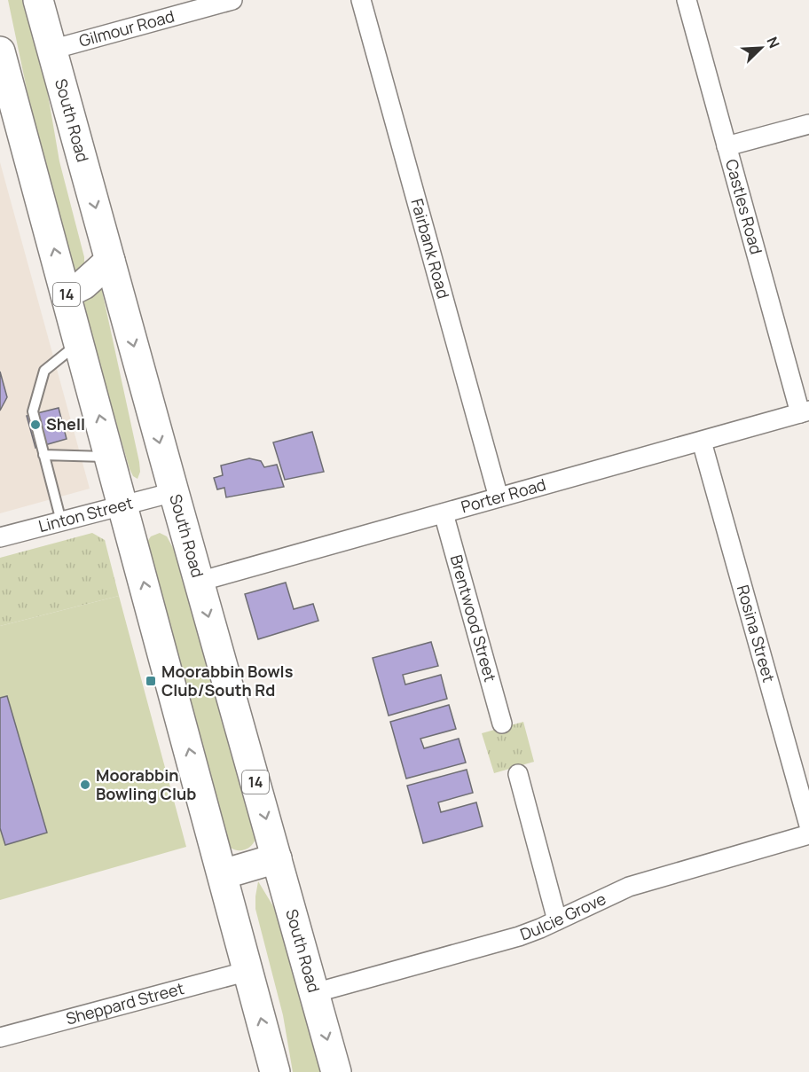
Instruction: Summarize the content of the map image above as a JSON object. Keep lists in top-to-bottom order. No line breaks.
{"streets":{"highway":["South Road","14"],"street":["Gilmour Road","Castles Road","Fairbank Road","Porter Road","Linton Street","Brentwood Street","Rosina Street","Dulcie Grove","Sheppard Street"]},"crossings":[["Gilmour Road","South Road"],["South Road","Porter Road"],["South Road","Linton Street"],["South Road","Dulcie Grove"],["Castles Road","Porter Road"],["Fairbank Road","Porter Road"],["14","Linton Street"],["14","Sheppard Street"],["Porter Road","Brentwood Street"],["Porter Road","Rosina Street"]],"places":{"other":["Shell","Moorabbin Bowling Club"],"transit":["Moorabbin Bowls Club/South Rd"]},"north":"top right"}
